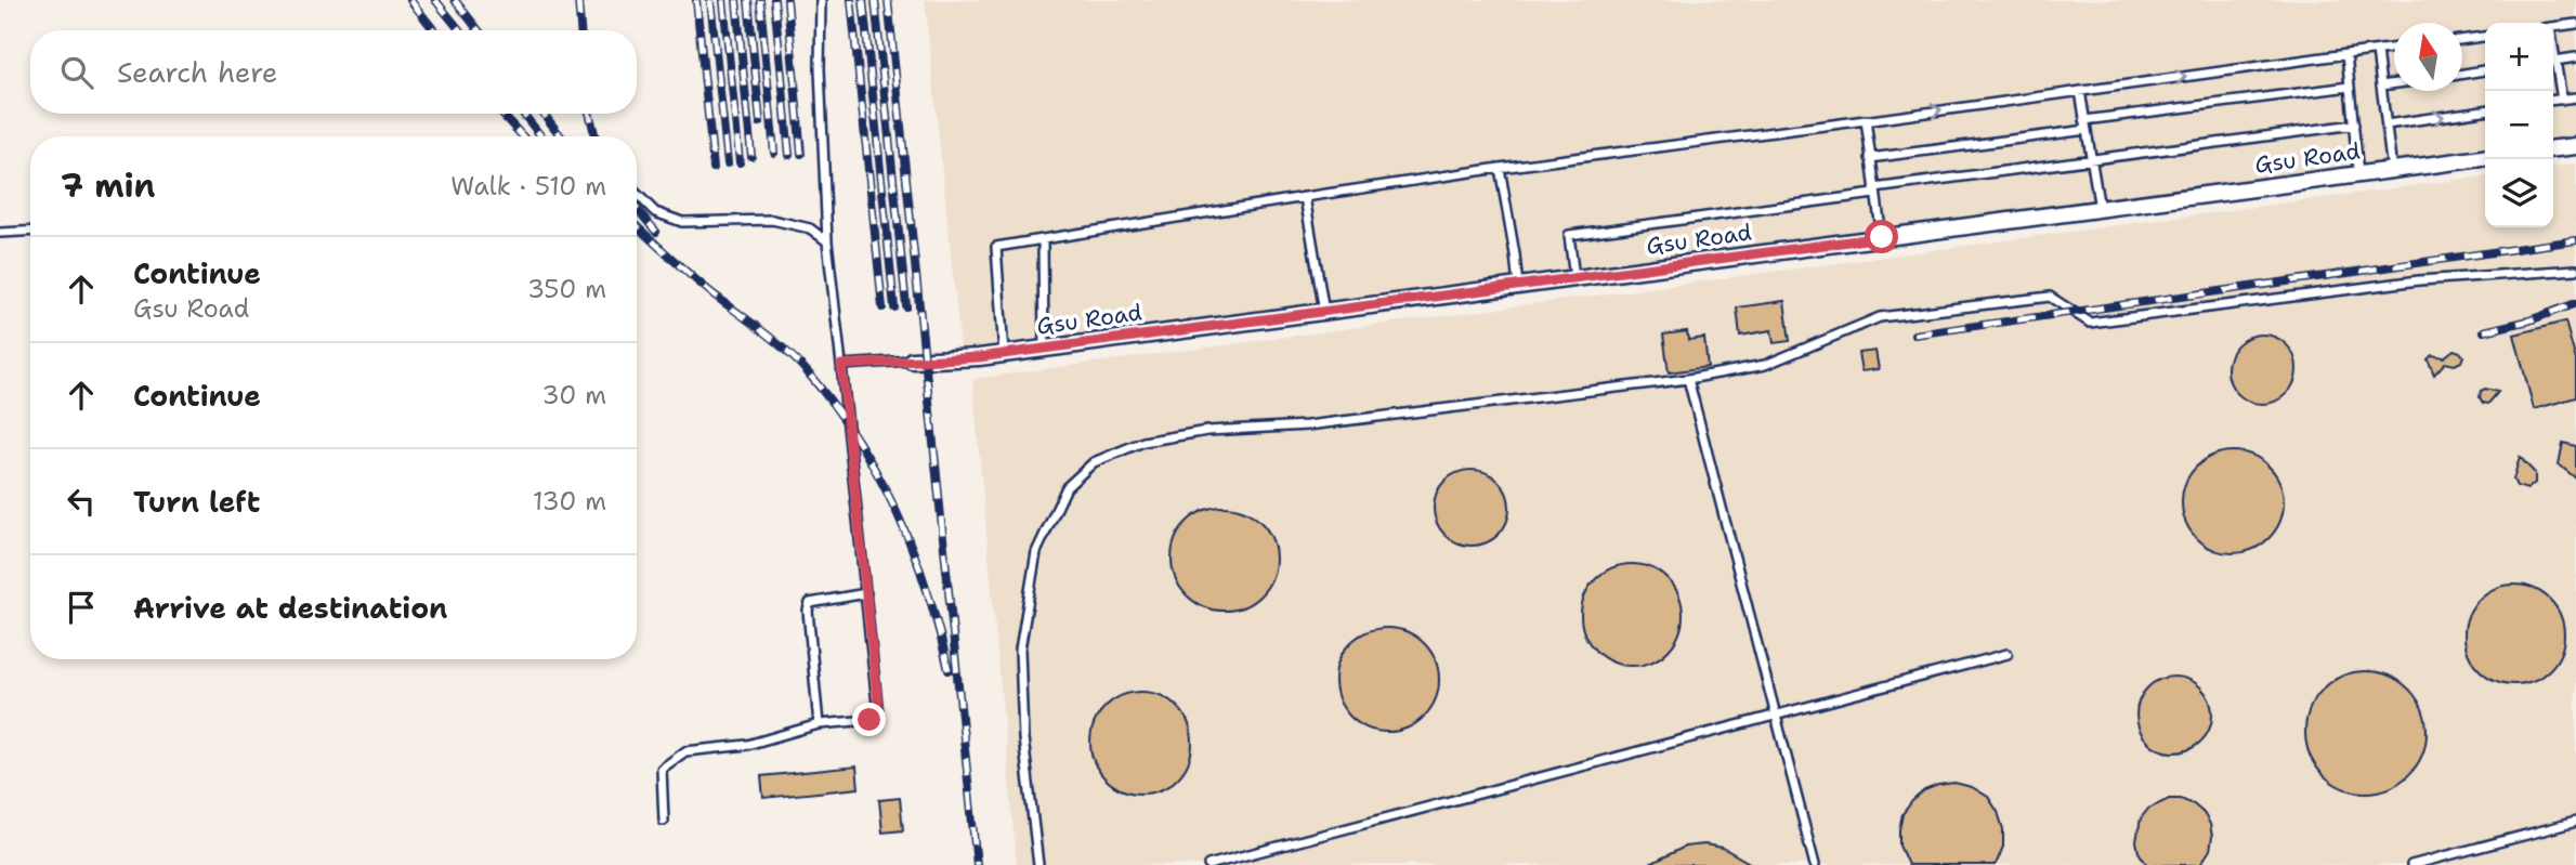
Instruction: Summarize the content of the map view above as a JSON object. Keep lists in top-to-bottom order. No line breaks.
{"streets":{"street":["Gsu Road"]},"north":"top","page":{"map_buttons":["+","−"],"search":"Search here","heading":["7 min","Walk · 510 m"],"list":[["Continue","Gsu Road","350 m"],["Continue","30 m"],["Turn left","130 m"],"Arrive at destination"]}}
